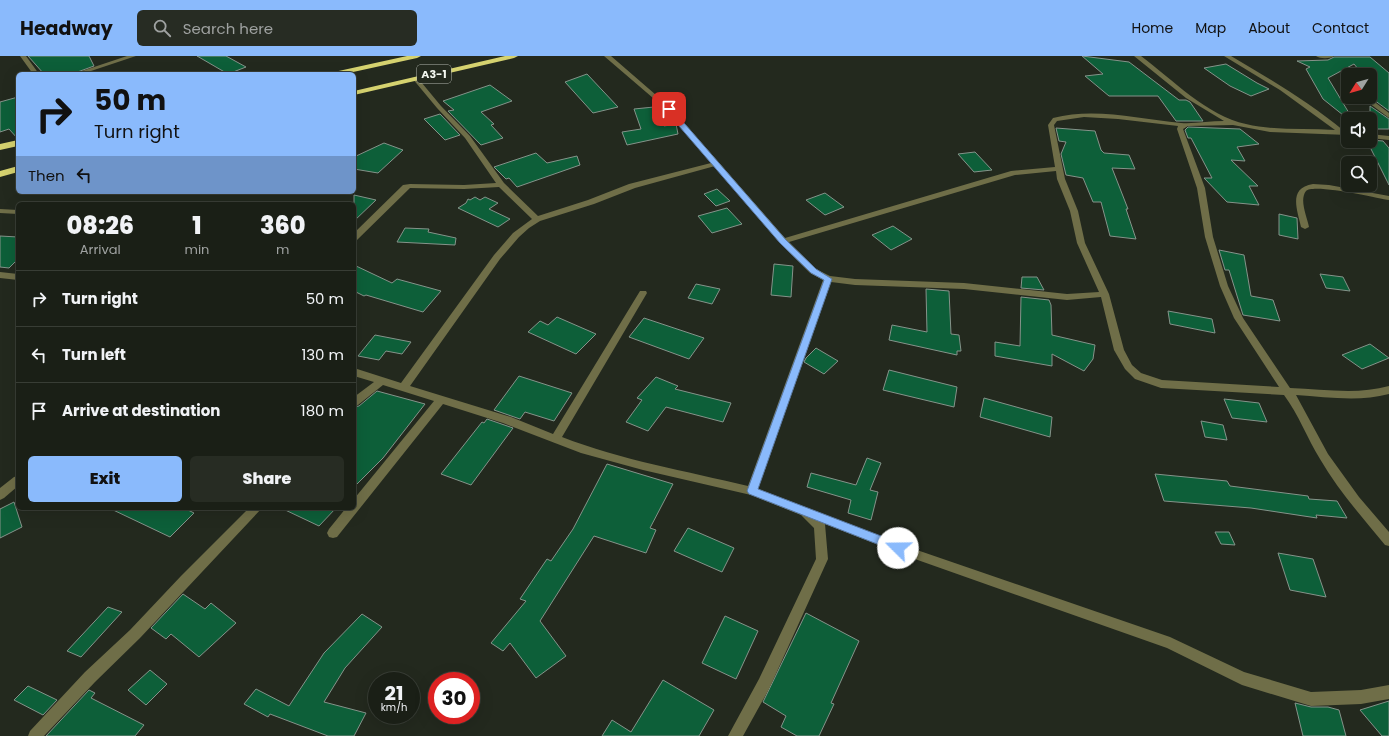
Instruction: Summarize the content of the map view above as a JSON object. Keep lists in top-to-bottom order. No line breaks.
{"streets":{"highway":["A3-1"]},"north":"bottom left","page":{"header":"Headway","search":"Search here","nav":["Home","Map","About","Contact"],"turn":["50 m","Turn right"],"then":"Then","eta":["08:26","Arrival","1","min","360","m"],"list":[{"name":"Turn right","value":"50 m"},{"name":"Turn left","value":"130 m"},{"name":"Arrive at destination","value":"180 m"}],"buttons":["Exit","Share"],"speed":"21 km/h","limit":"30"}}
